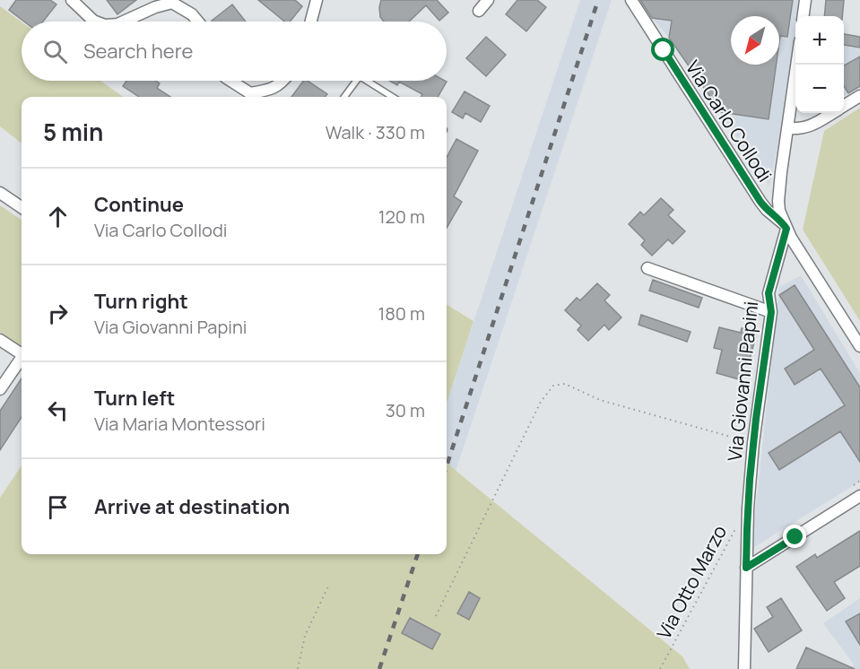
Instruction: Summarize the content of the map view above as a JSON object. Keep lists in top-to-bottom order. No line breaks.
{"streets":{"street":["Via Carlo Collodi","Via Giovanni Papini"],"path":["Via Otto Marzo"]},"crossings":[["Via Carlo Collodi","Via Giovanni Papini"]],"north":"bottom left","page":{"map_buttons":["+","−"],"search":"Search here","heading":["5 min","Walk · 330 m"],"list":[["Continue","Via Carlo Collodi","120 m"],["Turn right","Via Giovanni Papini","180 m"],["Turn left","Via Maria Montessori","30 m"],"Arrive at destination"]}}
